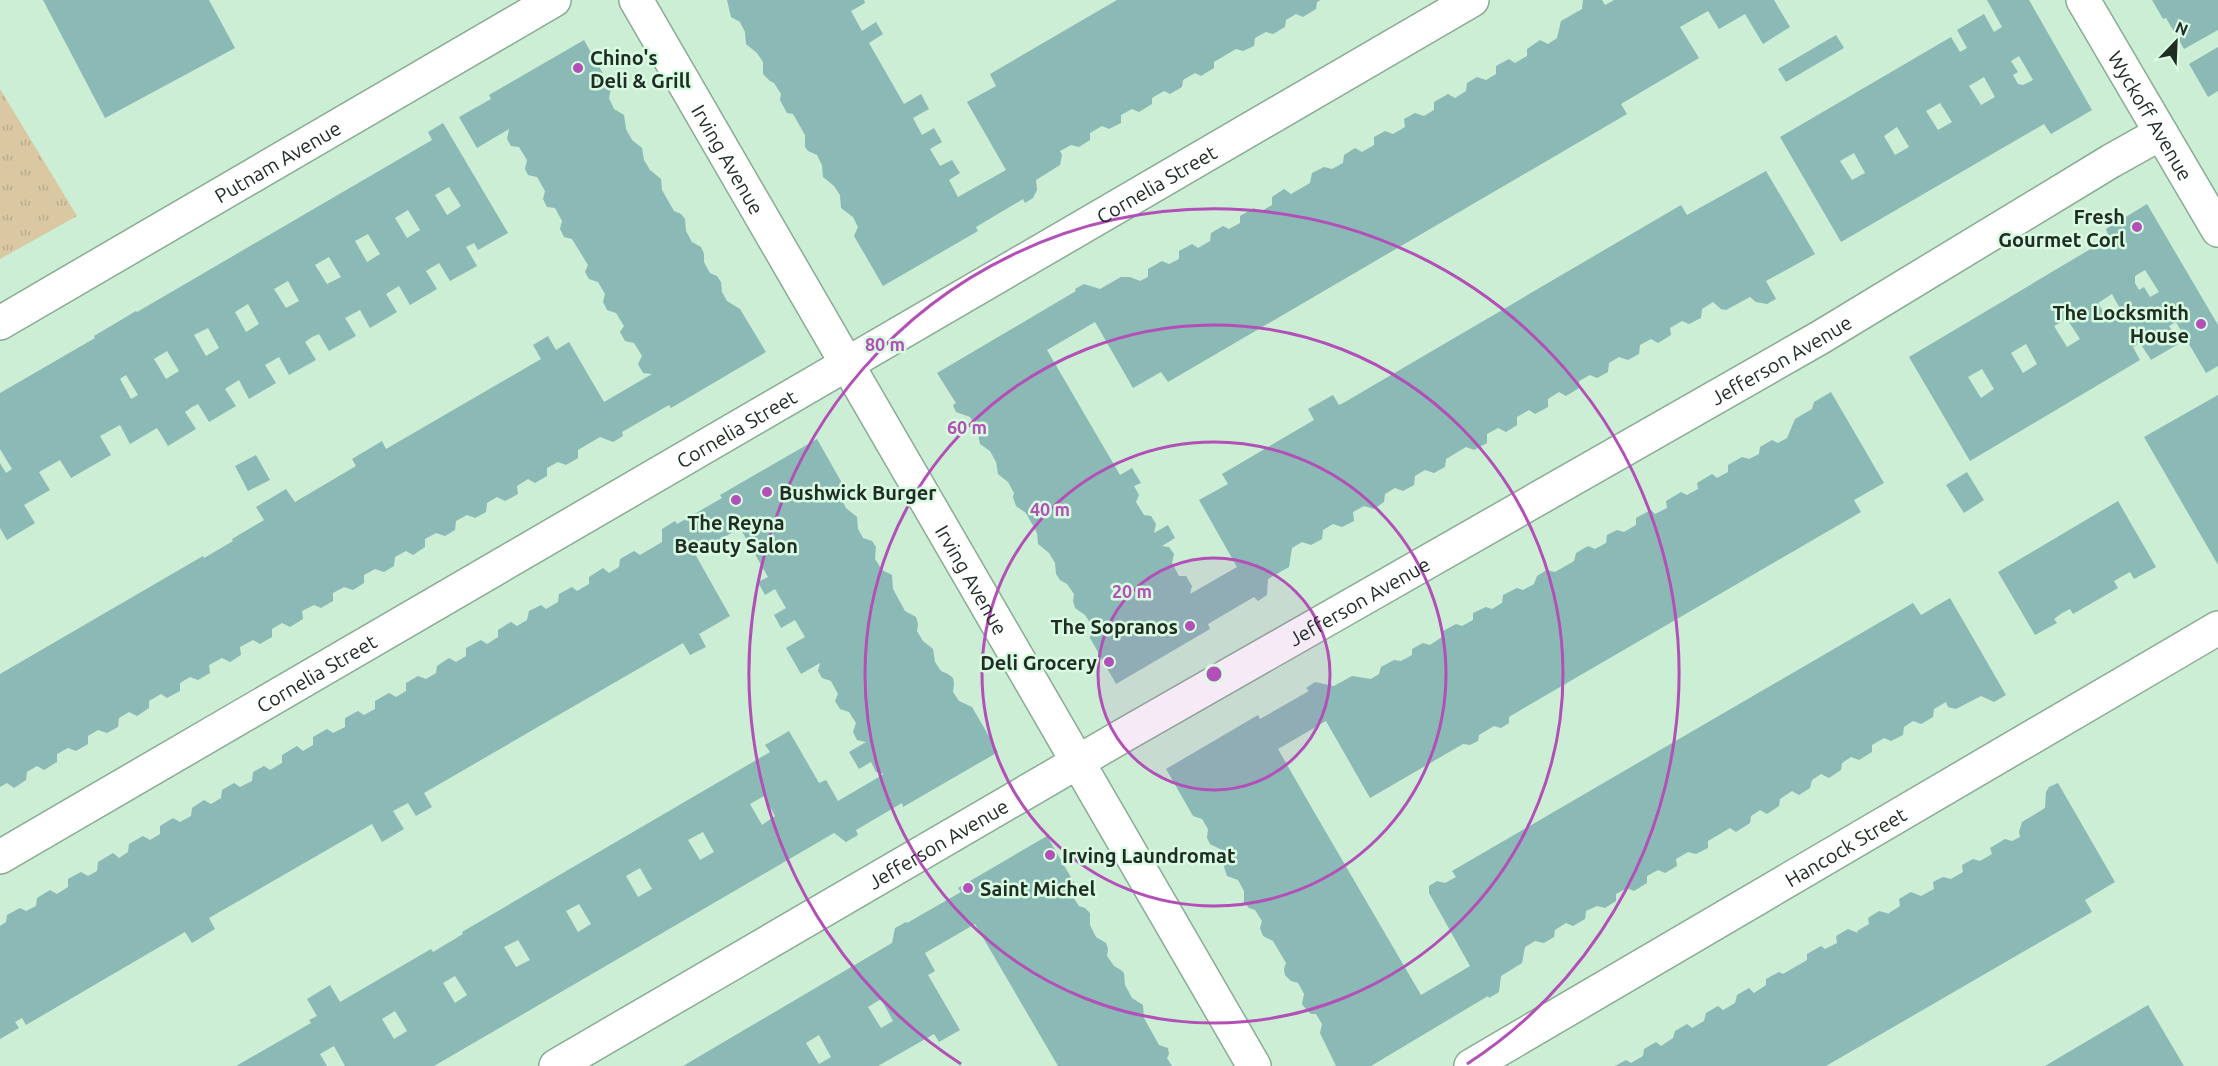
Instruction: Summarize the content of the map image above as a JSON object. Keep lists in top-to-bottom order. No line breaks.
{"streets":{"street":["Wyckoff Avenue","Irving Avenue","Putnam Avenue","Cornelia Street","Jefferson Avenue","Hancock Street"]},"crossings":[["Wyckoff Avenue","Jefferson Avenue"],["Irving Avenue","Cornelia Street"],["Irving Avenue","Jefferson Avenue"]],"places":["Chino's Deli & Grill","Fresh Gourmet Corl","The Locksmith House","Bushwick Burger","The Reyna Beauty Salon","The Sopranos","Deli Grocery","Irving Laundromat","Saint Michel"],"north":"top right","rings":["80 m","60 m","40 m","20 m"]}
